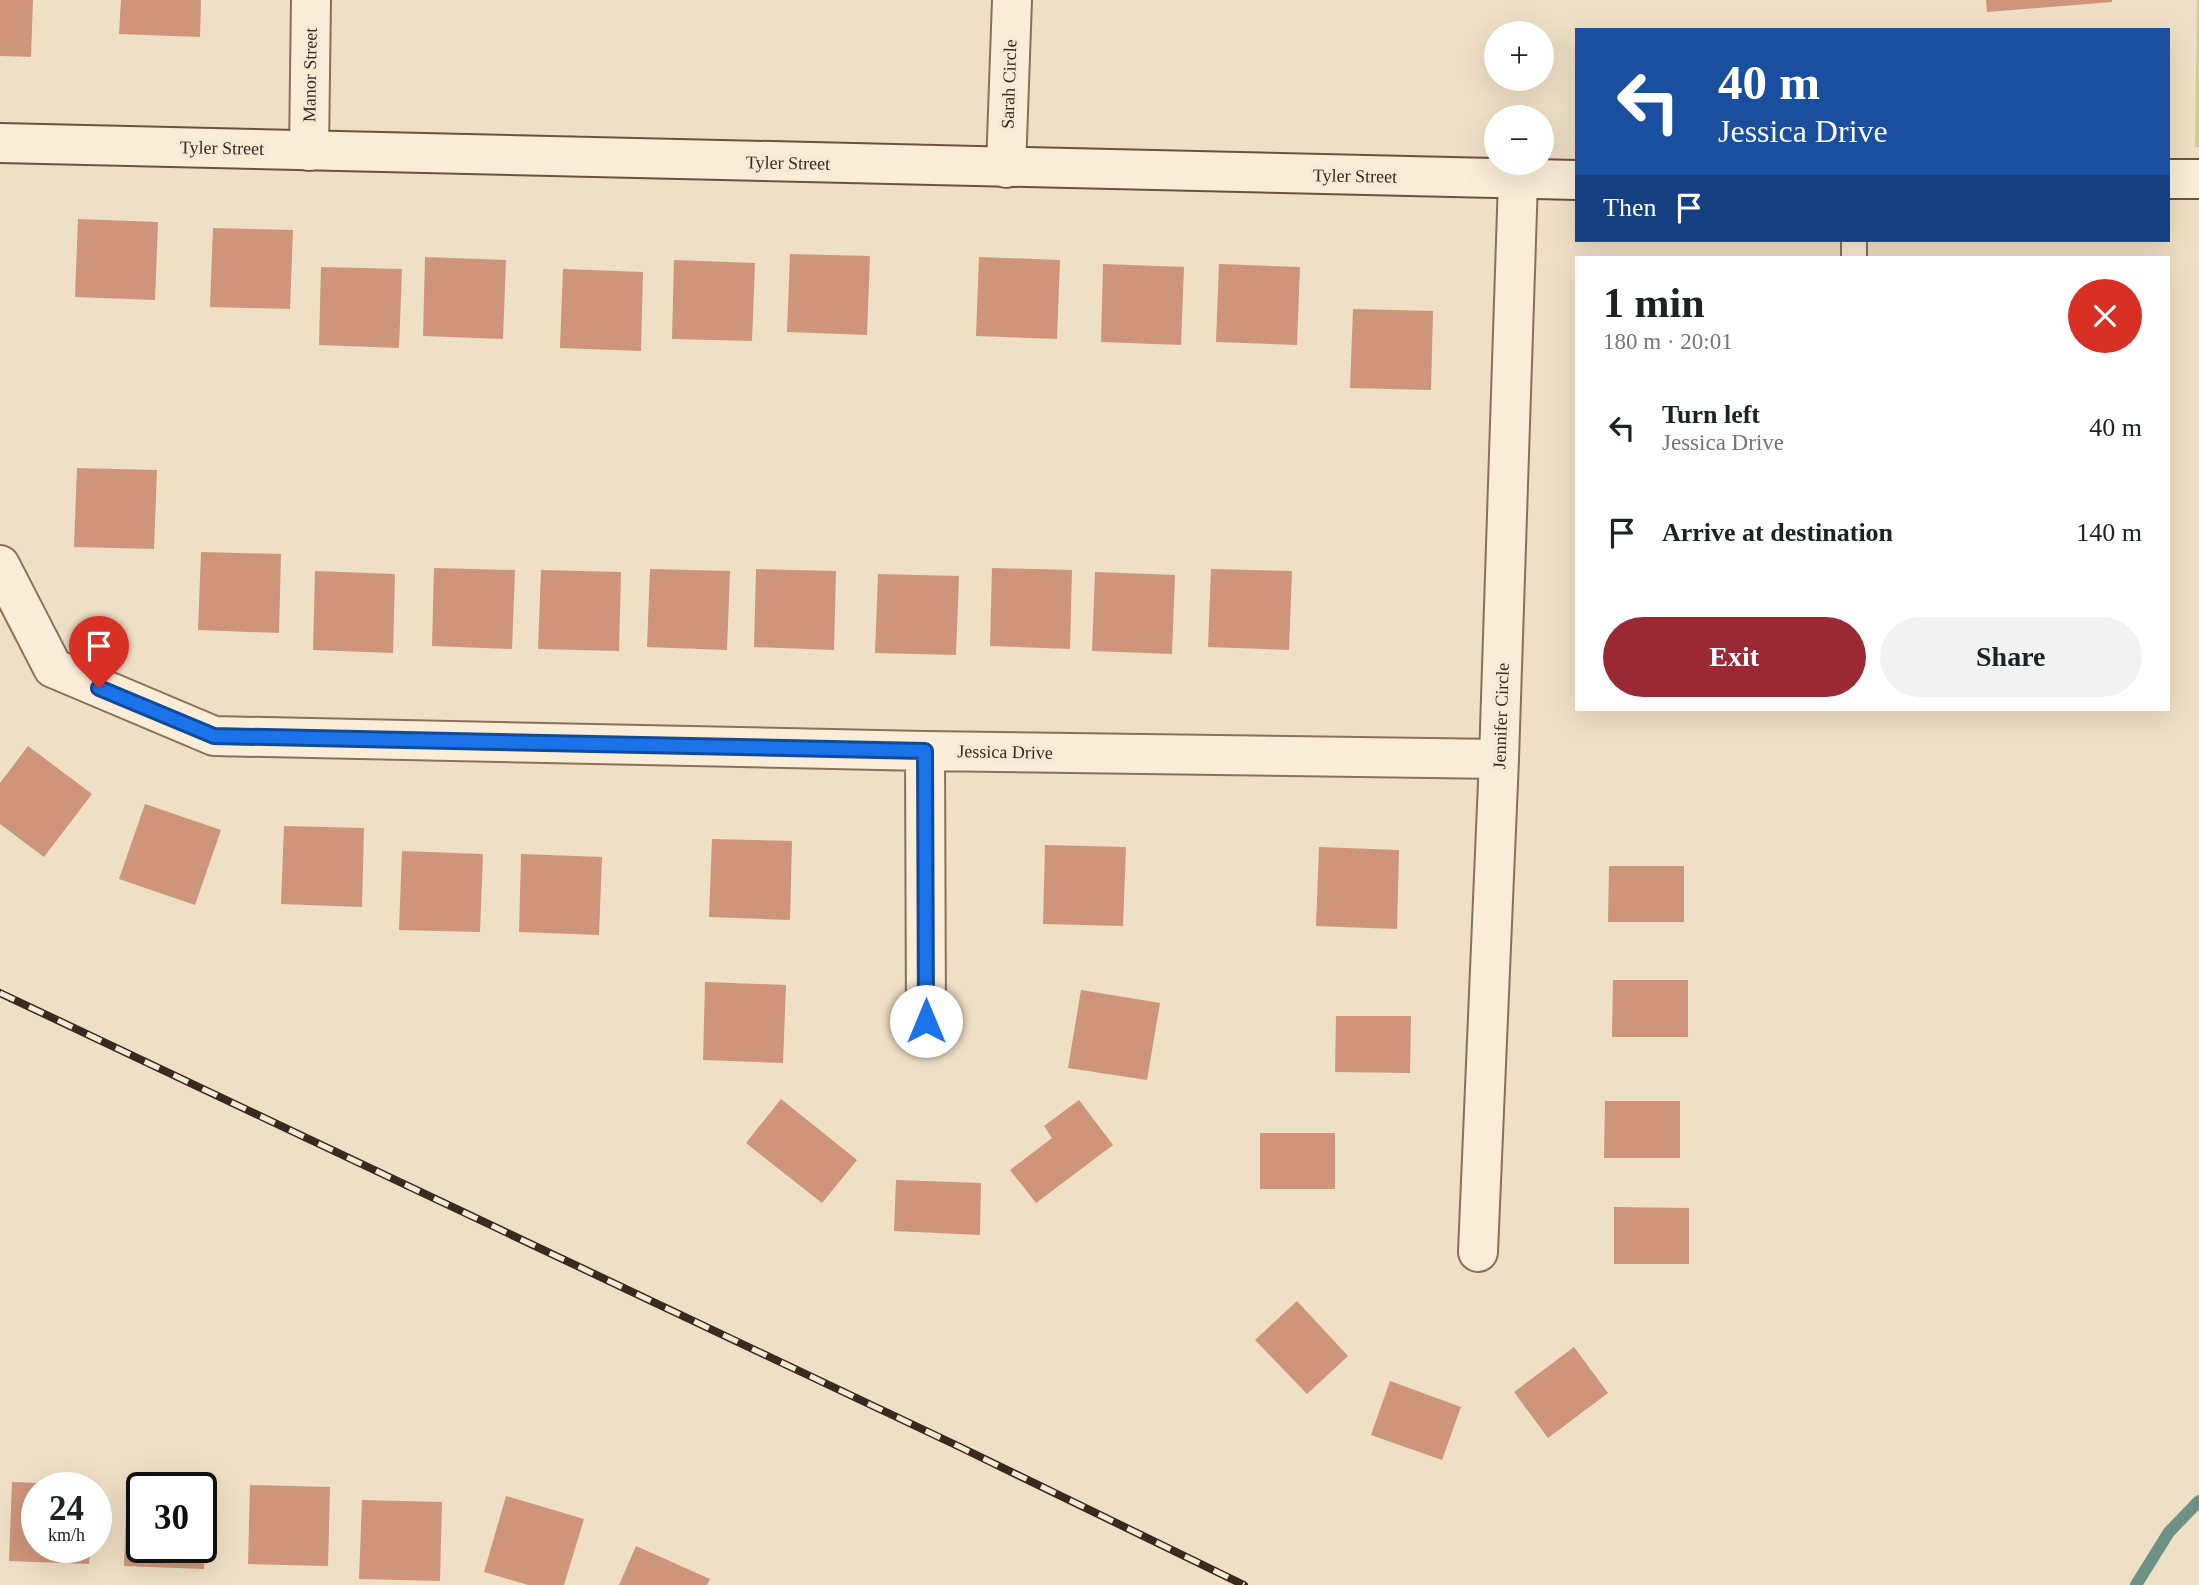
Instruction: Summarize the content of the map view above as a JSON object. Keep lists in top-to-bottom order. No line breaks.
{"streets":{"street":["Manor Street","Sarah Circle","Tyler Street","Jennifer Circle","Jessica Drive"]},"crossings":[["Manor Street","Tyler Street"],["Sarah Circle","Tyler Street"],["Tyler Street","Jennifer Circle"],["Jennifer Circle","Jessica Drive"]],"page":{"map_buttons":["+","−"],"turn":["40 m","Jessica Drive"],"then":"Then","heading":["1 min","180 m · 20:01"],"list":[{"name":"Turn left","note":"Jessica Drive","value":"40 m"},{"name":"Arrive at destination","value":"140 m"}],"buttons":["Exit","Share"],"speed":"24 km/h","limit":"30"}}
